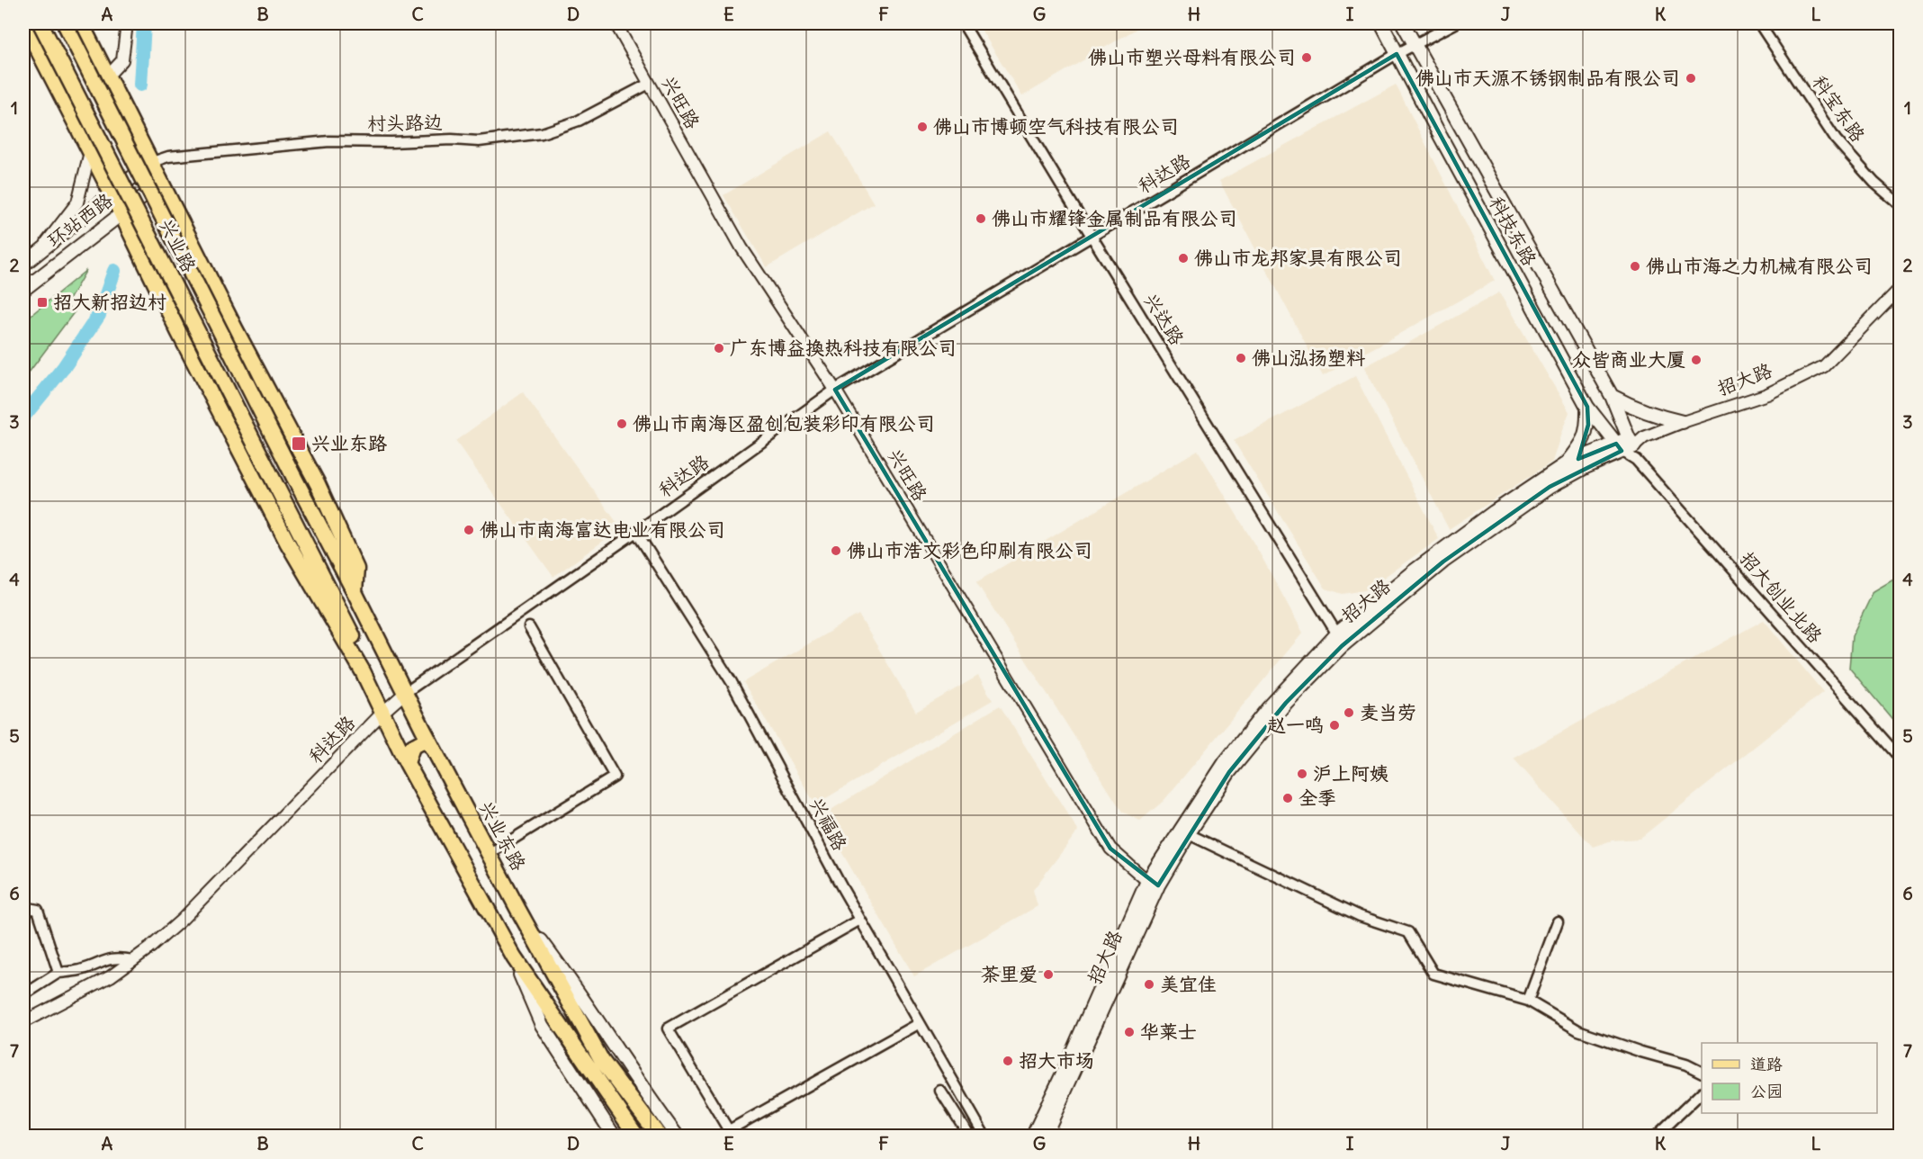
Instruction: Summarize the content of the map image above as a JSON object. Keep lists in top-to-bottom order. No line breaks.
{"streets":{"main road":["环站西路","科技东路","兴业路","招大路","兴业东路"],"street":["兴旺路","科宝东路","村头路边","科达路","兴达路","招大创业北路","兴福路"]},"crossings":[["兴旺路","村头路边"],["兴旺路","科达路"],["兴旺路","招大路"],["村头路边","环站西路"],["科达路","科技东路"],["科达路","兴达路"],["科达路","兴福路"],["科达路","兴业东路"],["科技东路","招大路"],["科技东路","招大创业北路"],["兴达路","招大路"],["招大路","招大创业北路"]],"places":{"other":["佛山市塑兴母料有限公司","佛山市天源不锈钢制品有限公司","佛山市博顿空气科技有限公司","佛山市耀锋金属制品有限公司","佛山市龙邦家具有限公司","佛山市海之力机械有限公司","广东博益换热科技有限公司","佛山泓扬塑料","众皆商业大厦","佛山市南海区盈创包装彩印有限公司","佛山市南海富达电业有限公司","佛山市浩文彩色印刷有限公司","麦当劳","赵一鸣","沪上阿姨","全季","茶里爱","美宜佳","华莱士","招大市场"],"transit":["招大新招边村","兴业东路"]},"legend":["道路","公园"],"grid":{"columns":["A","B","C","D","E","F","G","H","I","J","K","L"],"rows":["1","2","3","4","5","6","7"]}}
